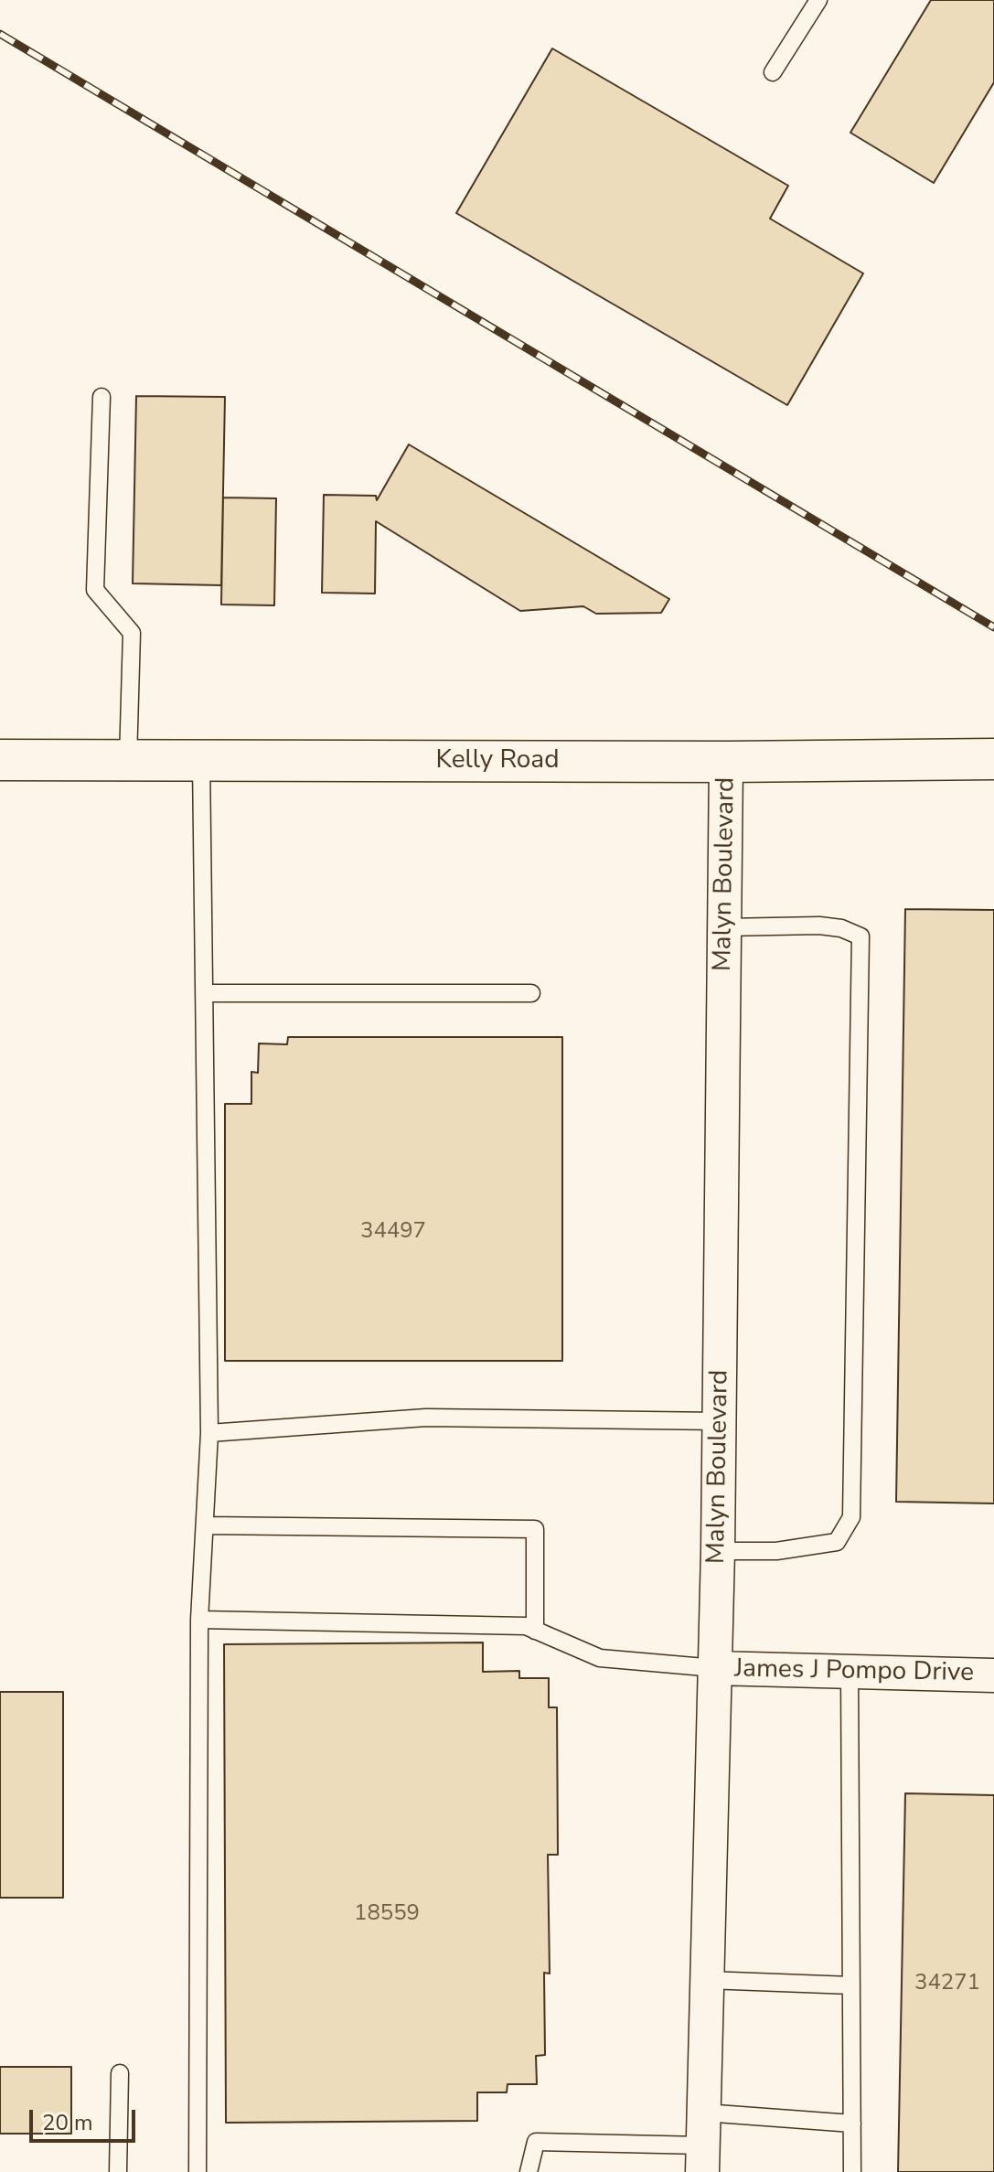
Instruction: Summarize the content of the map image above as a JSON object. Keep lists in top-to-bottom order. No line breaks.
{"streets":{"street":["Kelly Road","Malyn Boulevard","James J Pompo Drive"]},"crossings":[["Kelly Road","Malyn Boulevard"],["Malyn Boulevard","James J Pompo Drive"]],"house_numbers":["34497","18559","34271"],"scale_bar":"20 m"}
